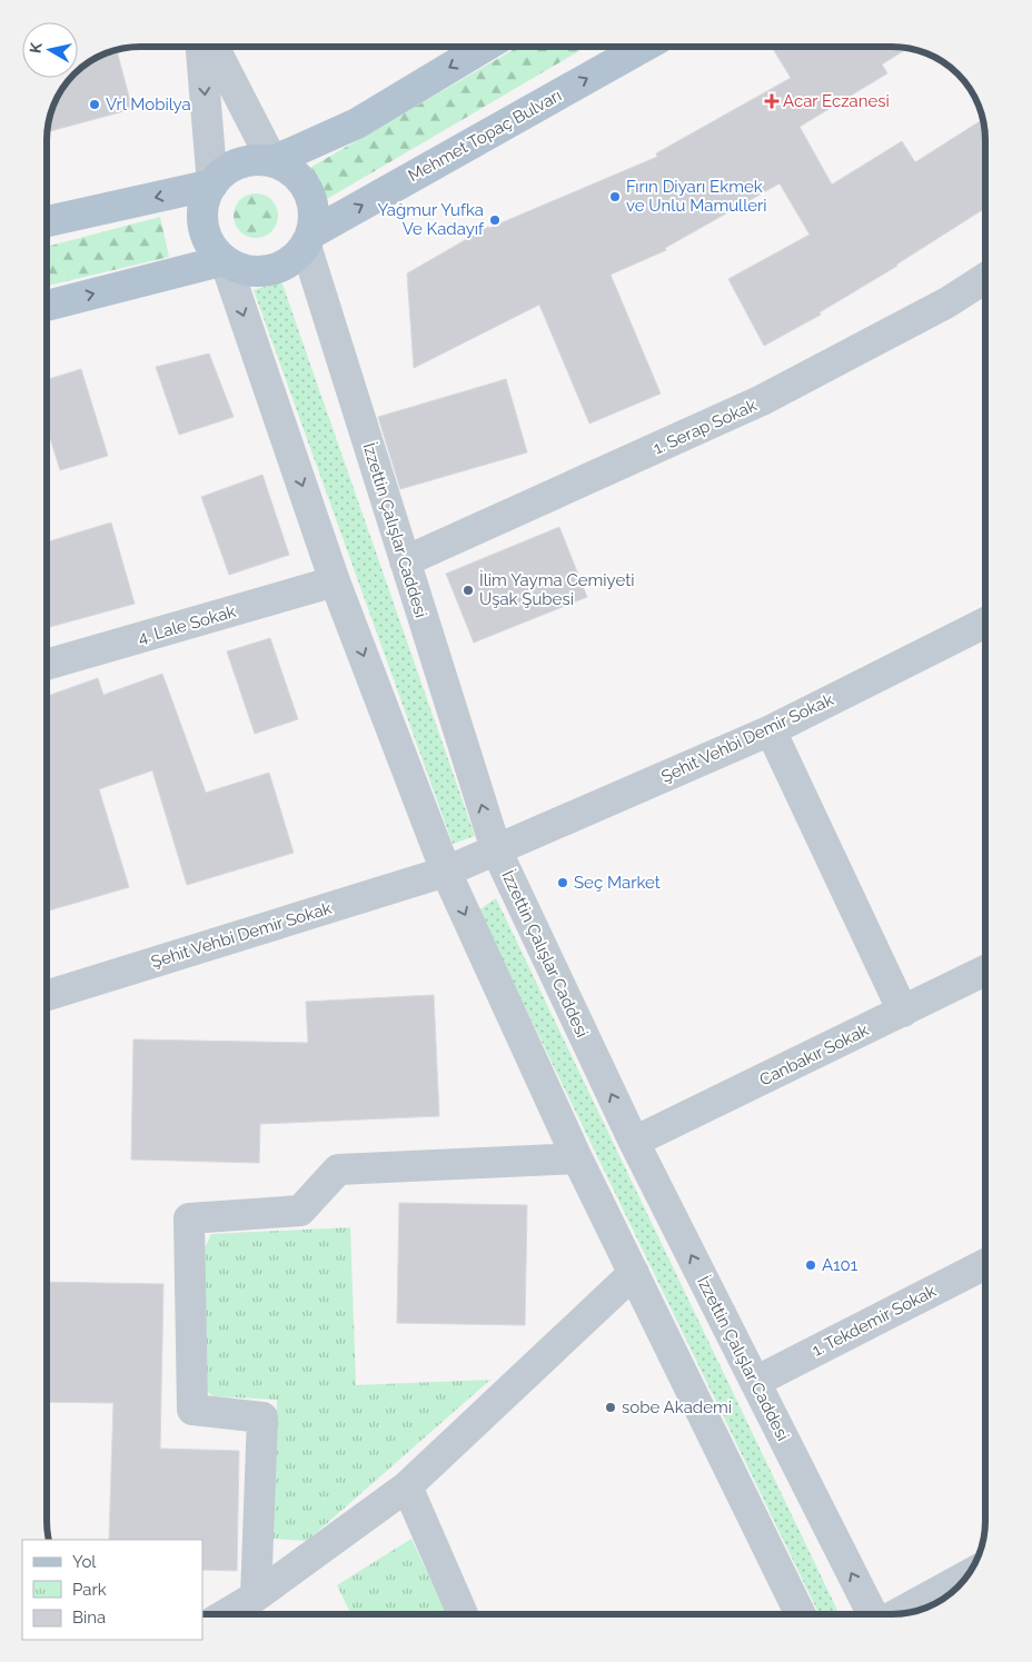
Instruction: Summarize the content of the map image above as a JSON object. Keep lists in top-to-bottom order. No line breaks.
{"streets":{"main road":["Mehmet Topaç Bulvarı"],"street":["1. Serap Sokak","İzzettin Çalışlar Caddesi","4. Lale Sokak","Şehit Vehbi Demir Sokak","Canbakır Sokak","1. Tekdemir Sokak"]},"crossings":[["Mehmet Topaç Bulvarı","İzzettin Çalışlar Caddesi"],["1. Serap Sokak","İzzettin Çalışlar Caddesi"],["İzzettin Çalışlar Caddesi","Şehit Vehbi Demir Sokak"],["İzzettin Çalışlar Caddesi","Canbakır Sokak"],["İzzettin Çalışlar Caddesi","1. Tekdemir Sokak"]],"places":{"health":["Acar Eczanesi"],"other":["Vrl Mobilya","Fırın Diyarı Ekmek ve Unlu Mamulleri","Yağmur Yufka Ve Kadayıf","İlim Yayma Cemiyeti Uşak Şubesi","Seç Market","A101","sobe Akademi"]},"legend":["Yol","Park","Bina"],"north":"left"}
